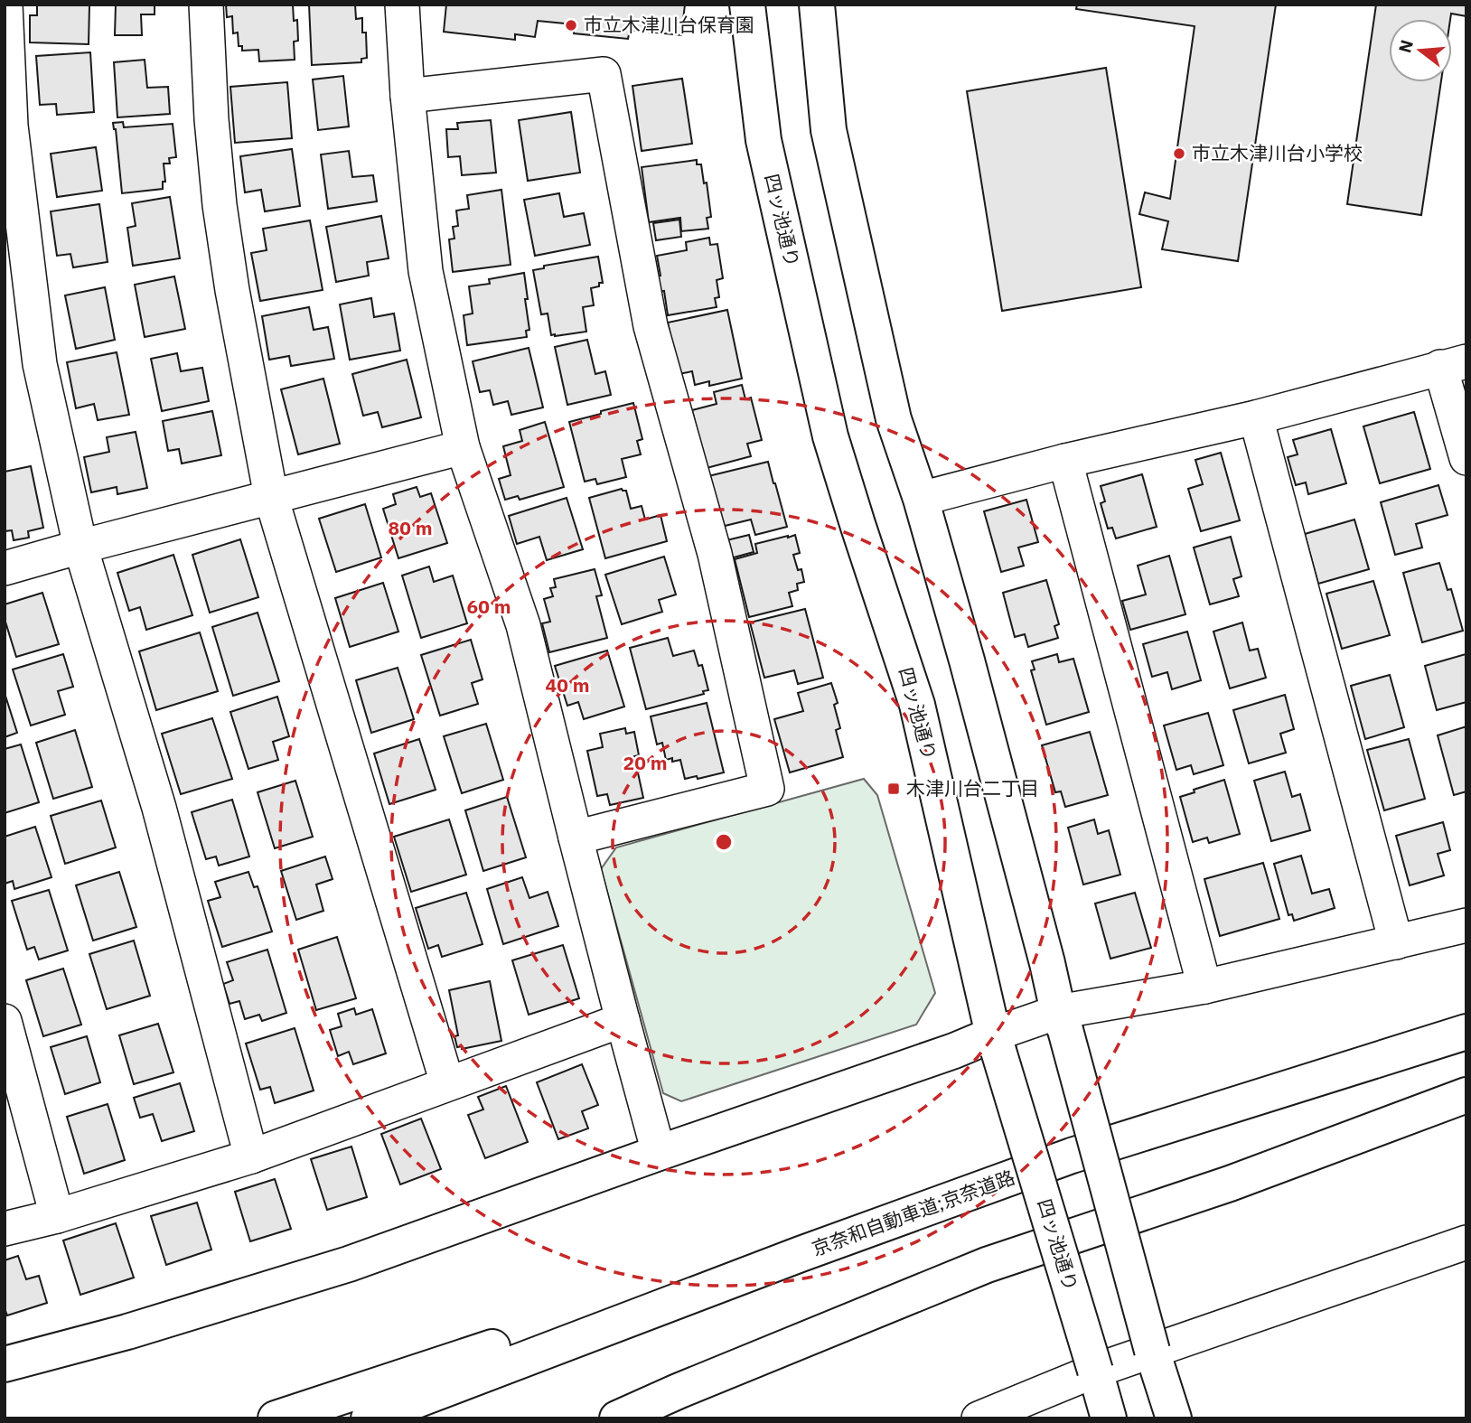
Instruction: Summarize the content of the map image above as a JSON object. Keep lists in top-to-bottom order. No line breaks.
{"streets":{"main road":["四ッ池通り","京奈和自動車道;京奈道路"]},"places":{"other":["市立木津川台保育園","市立木津川台小学校"],"transit":["木津川台二丁目"]},"north":"left","rings":["80 m","60 m","40 m","20 m"]}
